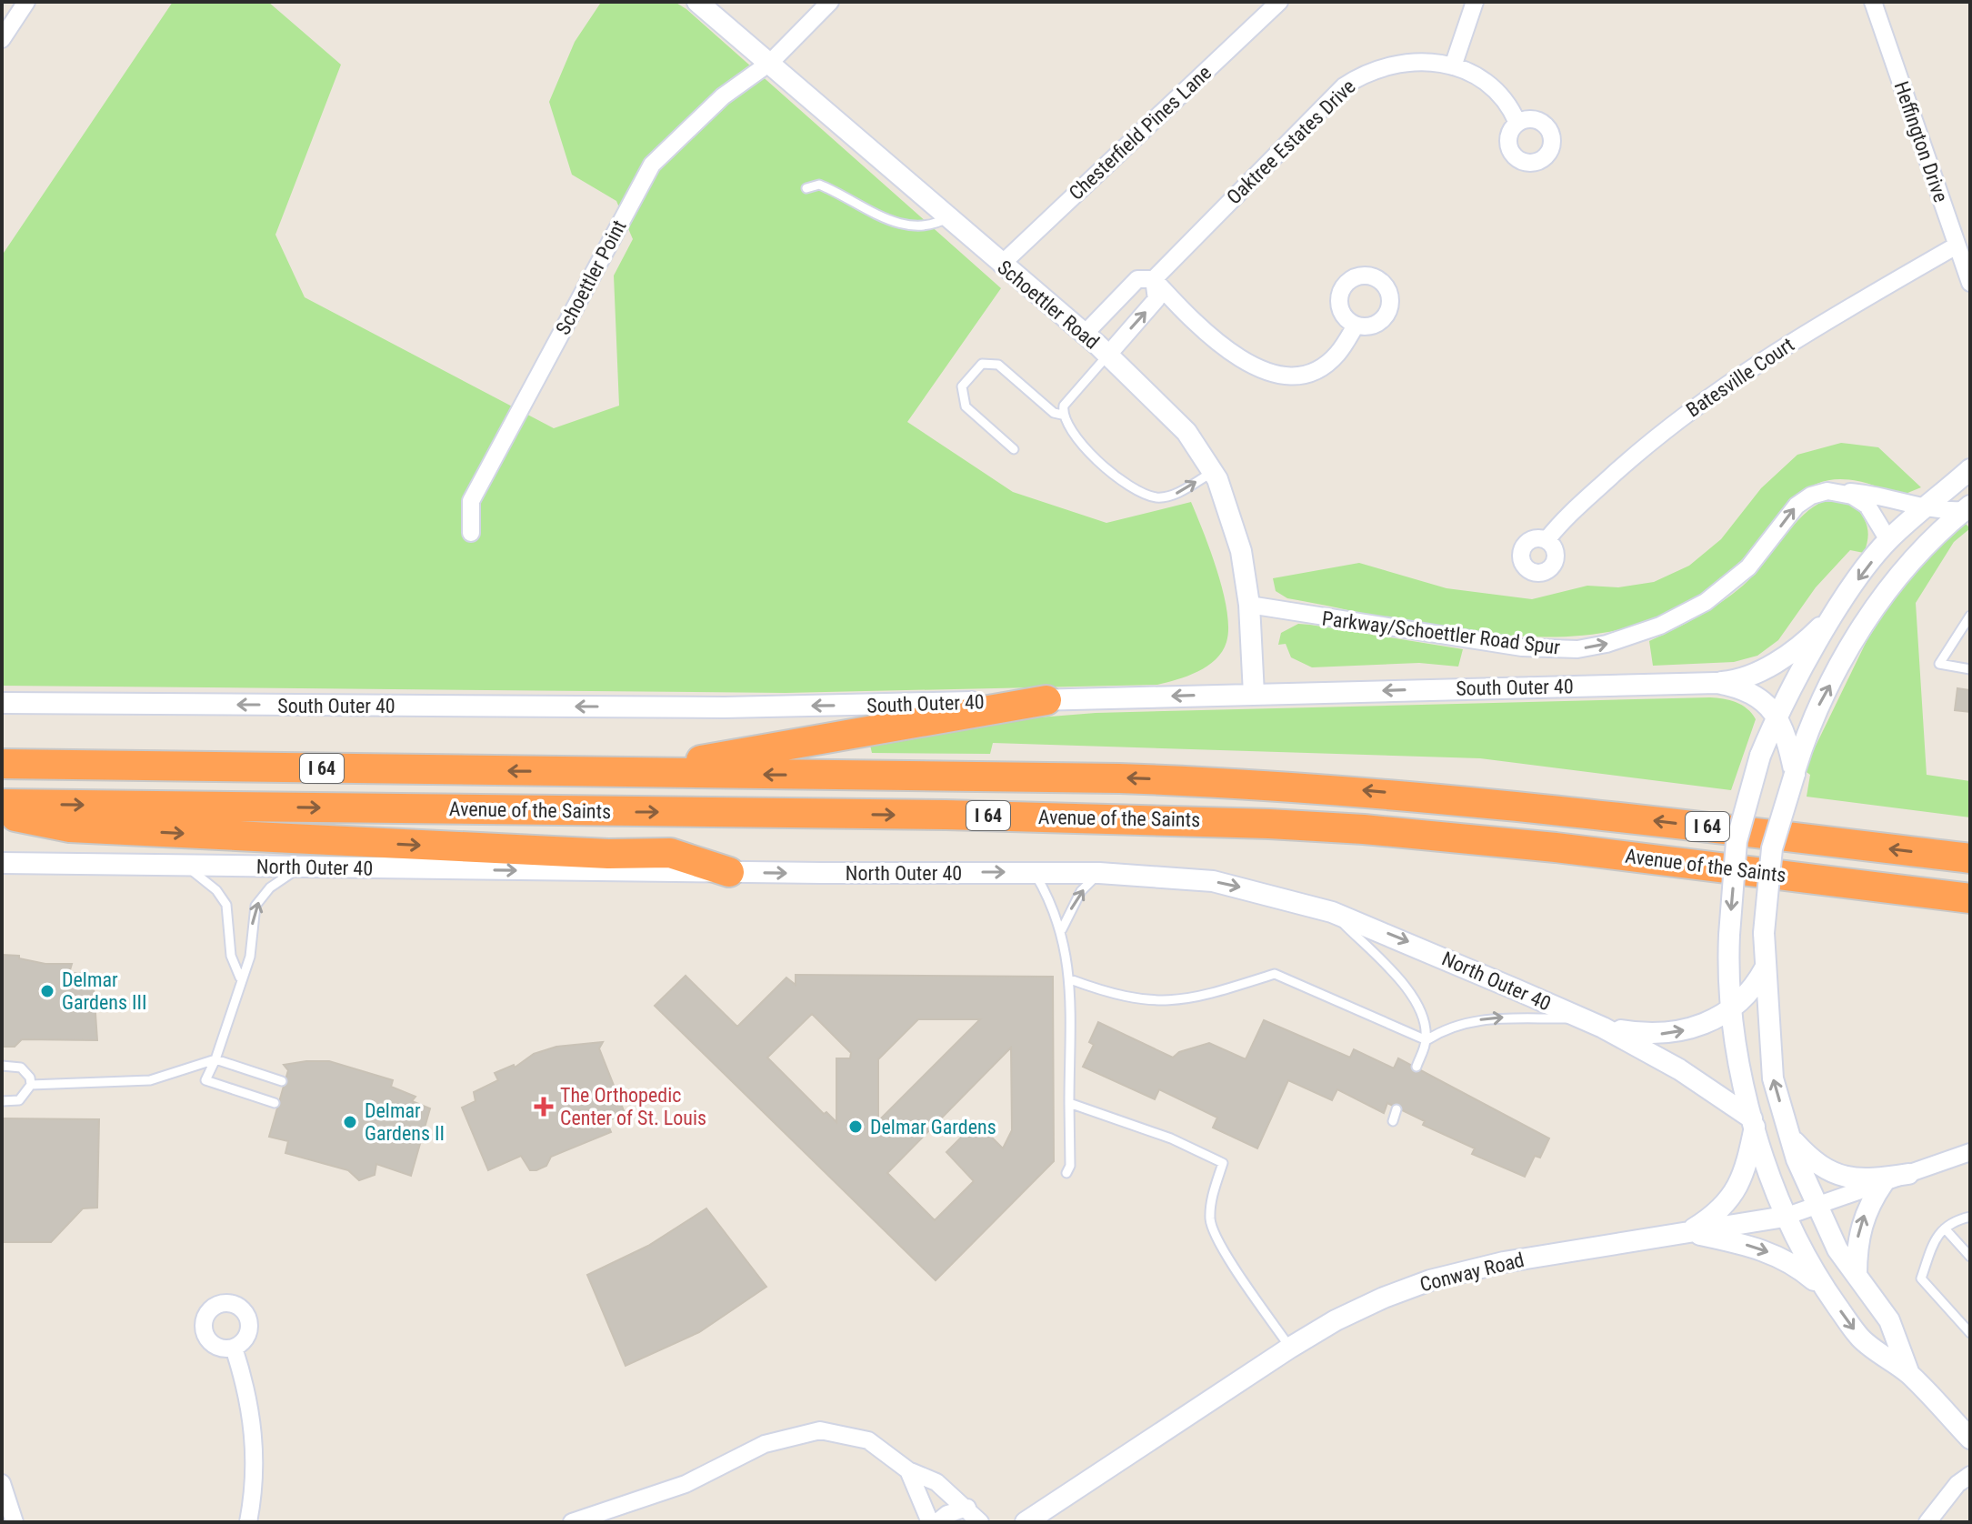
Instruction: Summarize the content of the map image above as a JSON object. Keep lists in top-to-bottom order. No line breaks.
{"streets":{"highway":["I 64","Avenue of the Saints"],"street":["Chesterfield Pines Lane","Oaktree Estates Drive","Heffington Drive","Schoettler Point","Schoettler Road","Batesville Court","Parkway/Schoettler Road Spur","South Outer 40","North Outer 40","Conway Road"]},"crossings":[["Chesterfield Pines Lane","Schoettler Road"],["Oaktree Estates Drive","Schoettler Road"],["Heffington Drive","Batesville Court"],["Schoettler Point","Schoettler Road"],["Schoettler Road","Parkway/Schoettler Road Spur"],["Schoettler Road","South Outer 40"]],"one_way":["Parkway/Schoettler Road Spur","South Outer 40","North Outer 40"],"places":{"other":["Delmar Gardens III","Delmar Gardens II","Delmar Gardens"],"health":["The Orthopedic Center of St. Louis"]}}
